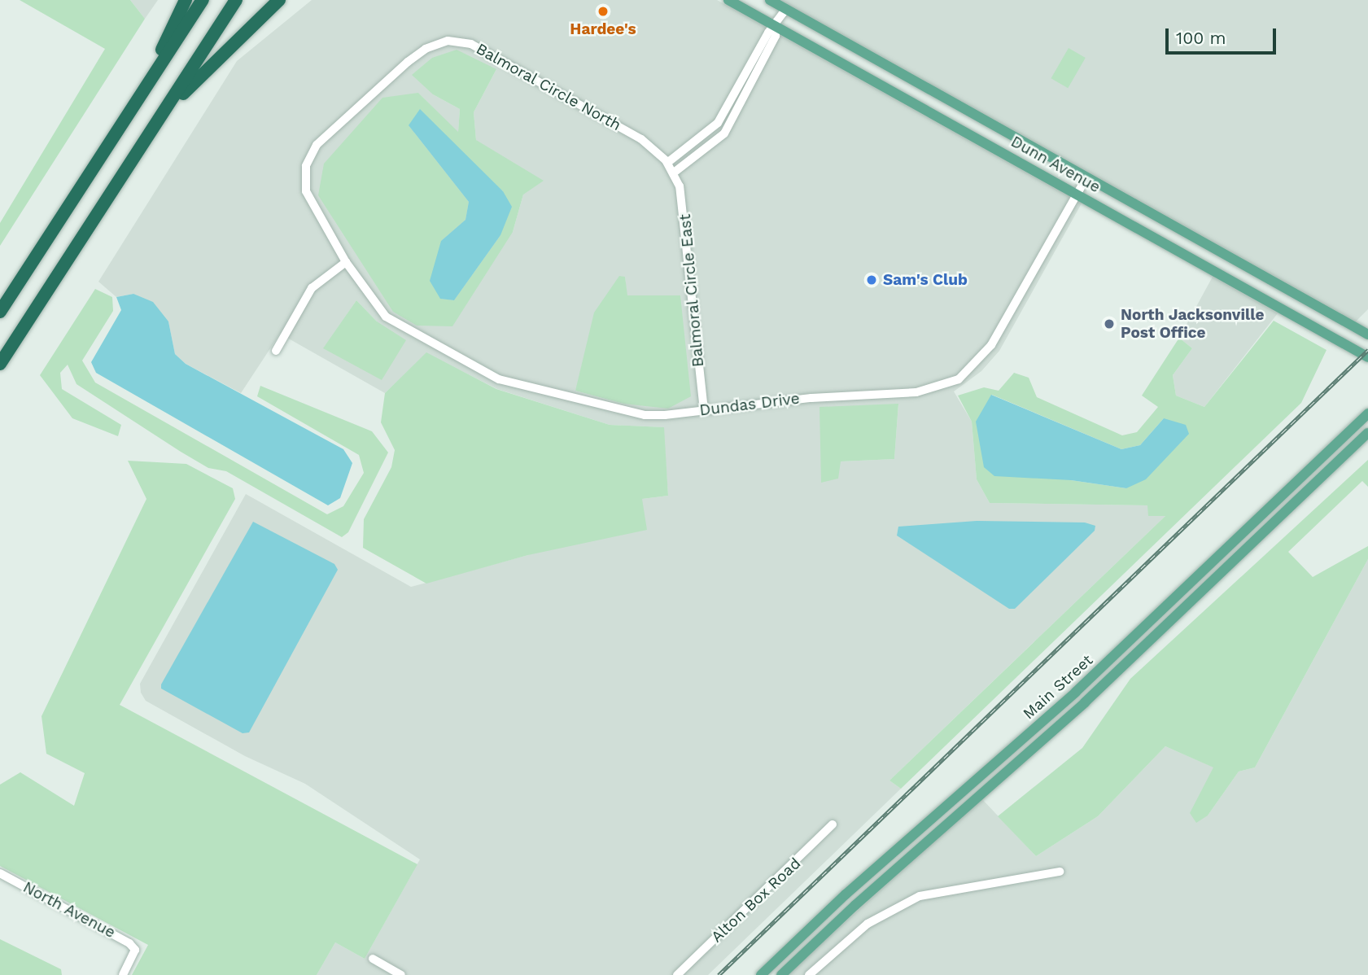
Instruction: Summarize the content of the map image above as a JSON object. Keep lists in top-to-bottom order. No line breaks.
{"streets":{"main road":["Dunn Avenue","Main Street"],"street":["Balmoral Circle North","Balmoral Circle East","Dundas Drive","Alton Box Road","North Avenue"]},"crossings":[["Balmoral Circle North","Balmoral Circle East"],["Balmoral Circle North","Dundas Drive"],["Dunn Avenue","Dundas Drive"],["Balmoral Circle East","Dundas Drive"]],"places":["Hardee's","Sam's Club","North Jacksonville Post Office"],"scale_bar":"100 m"}
